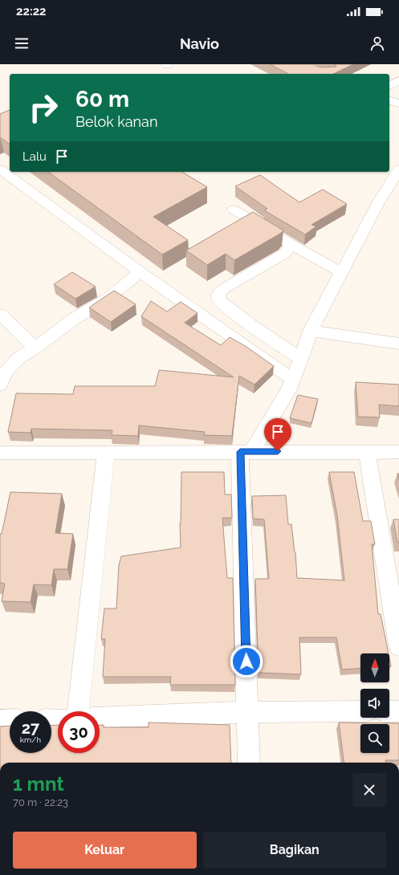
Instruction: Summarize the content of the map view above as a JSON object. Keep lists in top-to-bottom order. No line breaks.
{"north":"top","page":{"status":"22:22","header":"Navio","turn":["60 m","Belok kanan"],"then":"Lalu","speed":"27 km/h","limit":"30","heading":["1 mnt","70 m · 22:23"],"buttons":["Keluar","Bagikan"]}}
